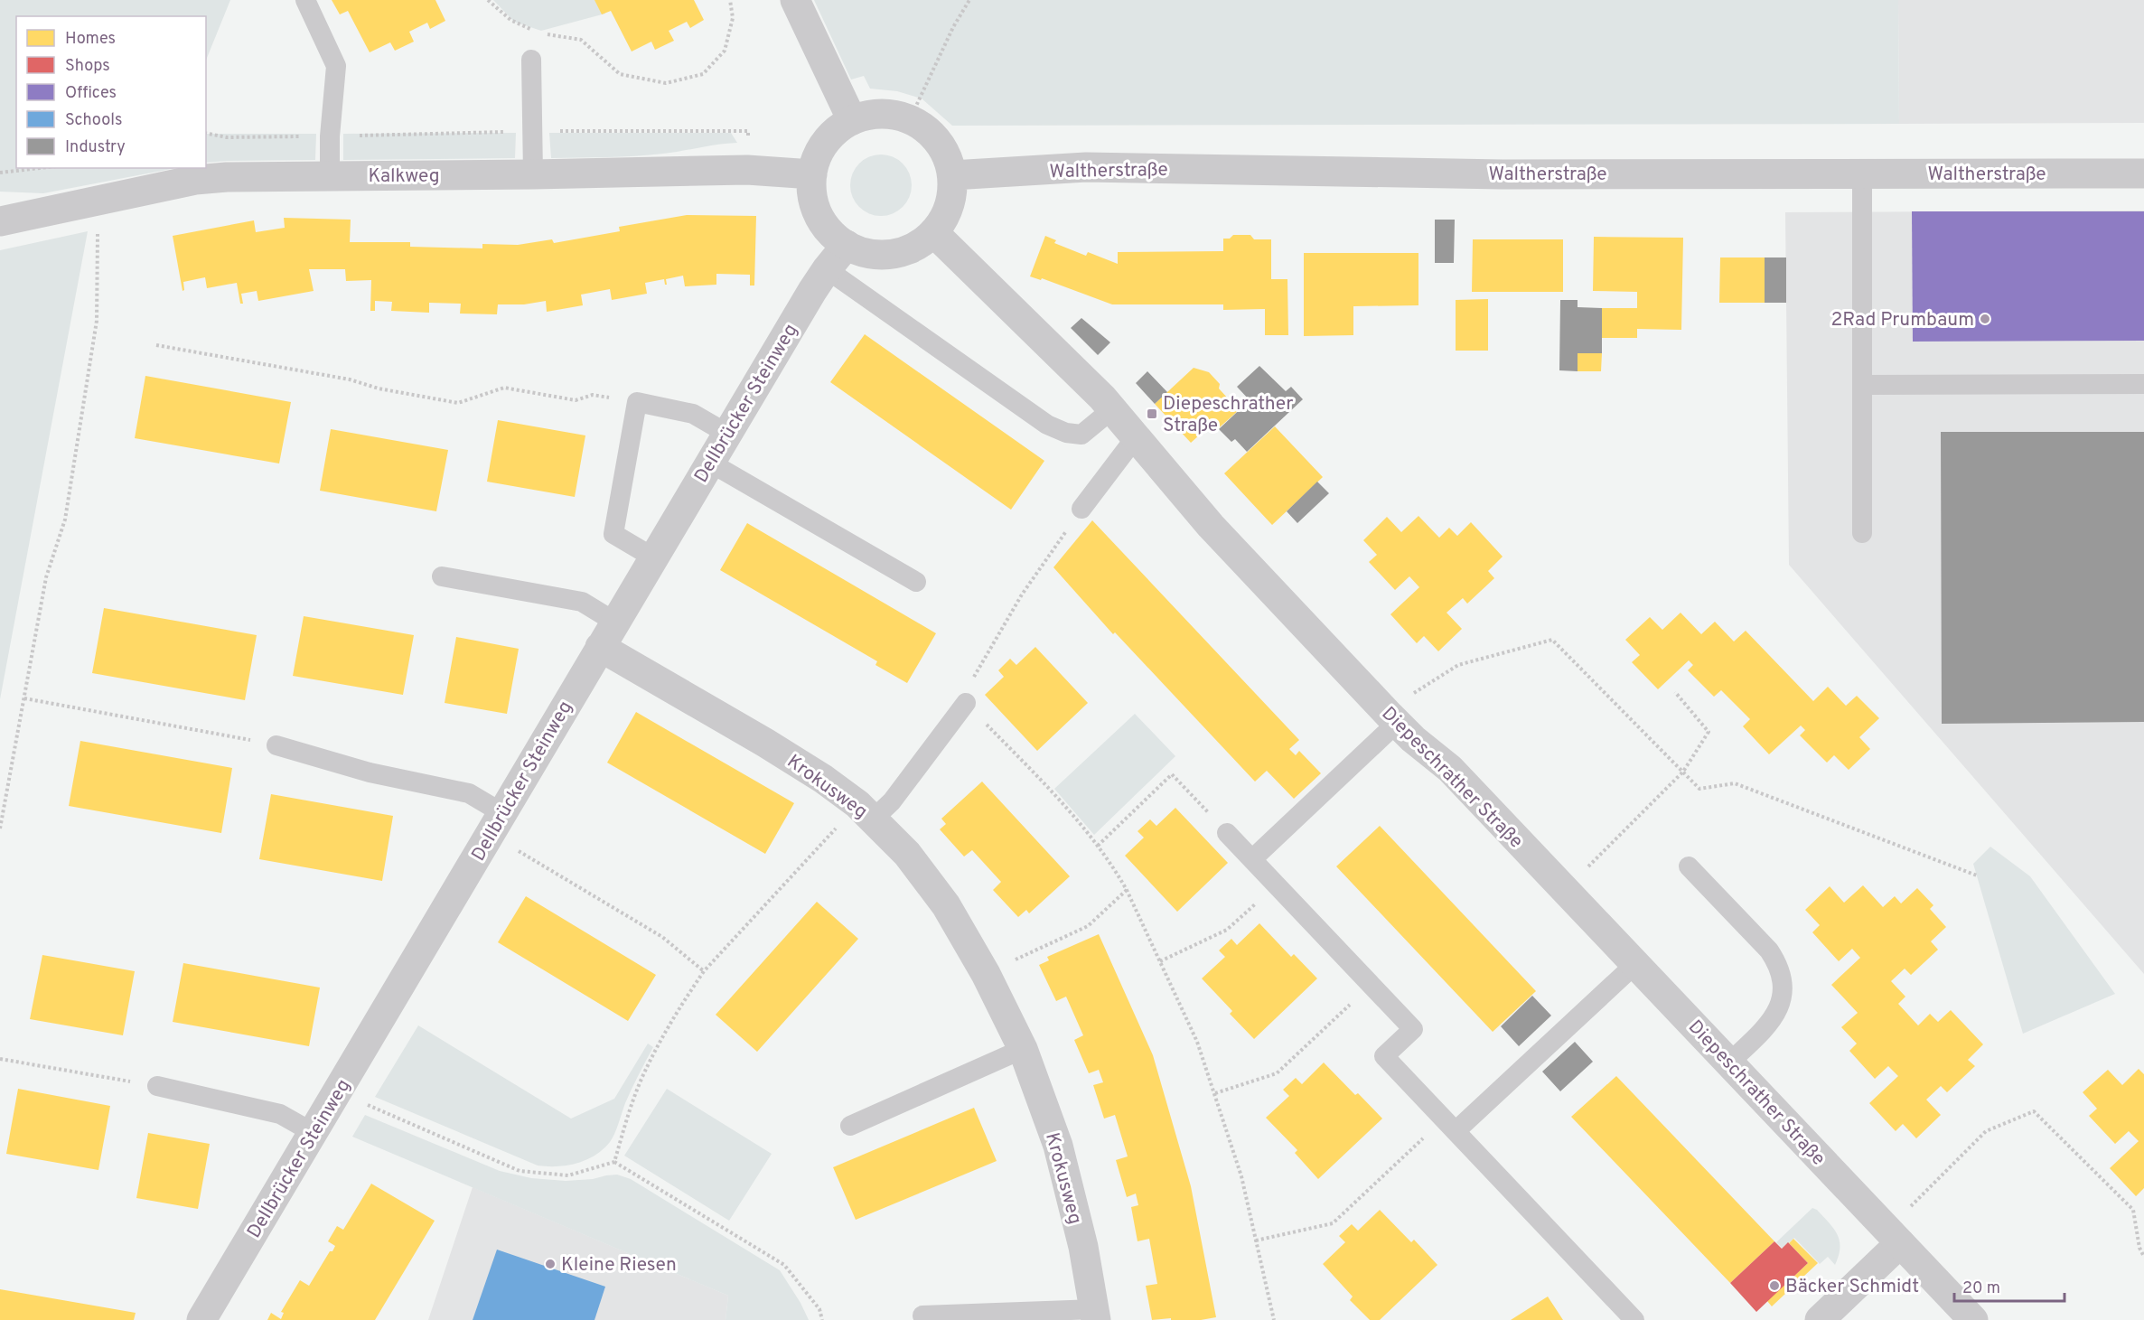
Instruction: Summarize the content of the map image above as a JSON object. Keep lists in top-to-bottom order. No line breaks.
{"streets":{"street":["Waltherstraße","Kalkweg","Dellbrücker Steinweg","Diepeschrather Straße","Krokusweg"]},"crossings":[["Waltherstraße","Kalkweg"],["Waltherstraße","Dellbrücker Steinweg"],["Waltherstraße","Diepeschrather Straße"],["Kalkweg","Dellbrücker Steinweg"],["Kalkweg","Diepeschrather Straße"],["Dellbrücker Steinweg","Diepeschrather Straße"],["Dellbrücker Steinweg","Krokusweg"]],"places":{"other":["2Rad Prumbaum","Kleine Riesen","Bäcker Schmidt"],"transit":["Diepeschrather Straße"]},"legend":["Homes","Shops","Offices","Schools","Industry"],"scale_bar":"20 m"}
